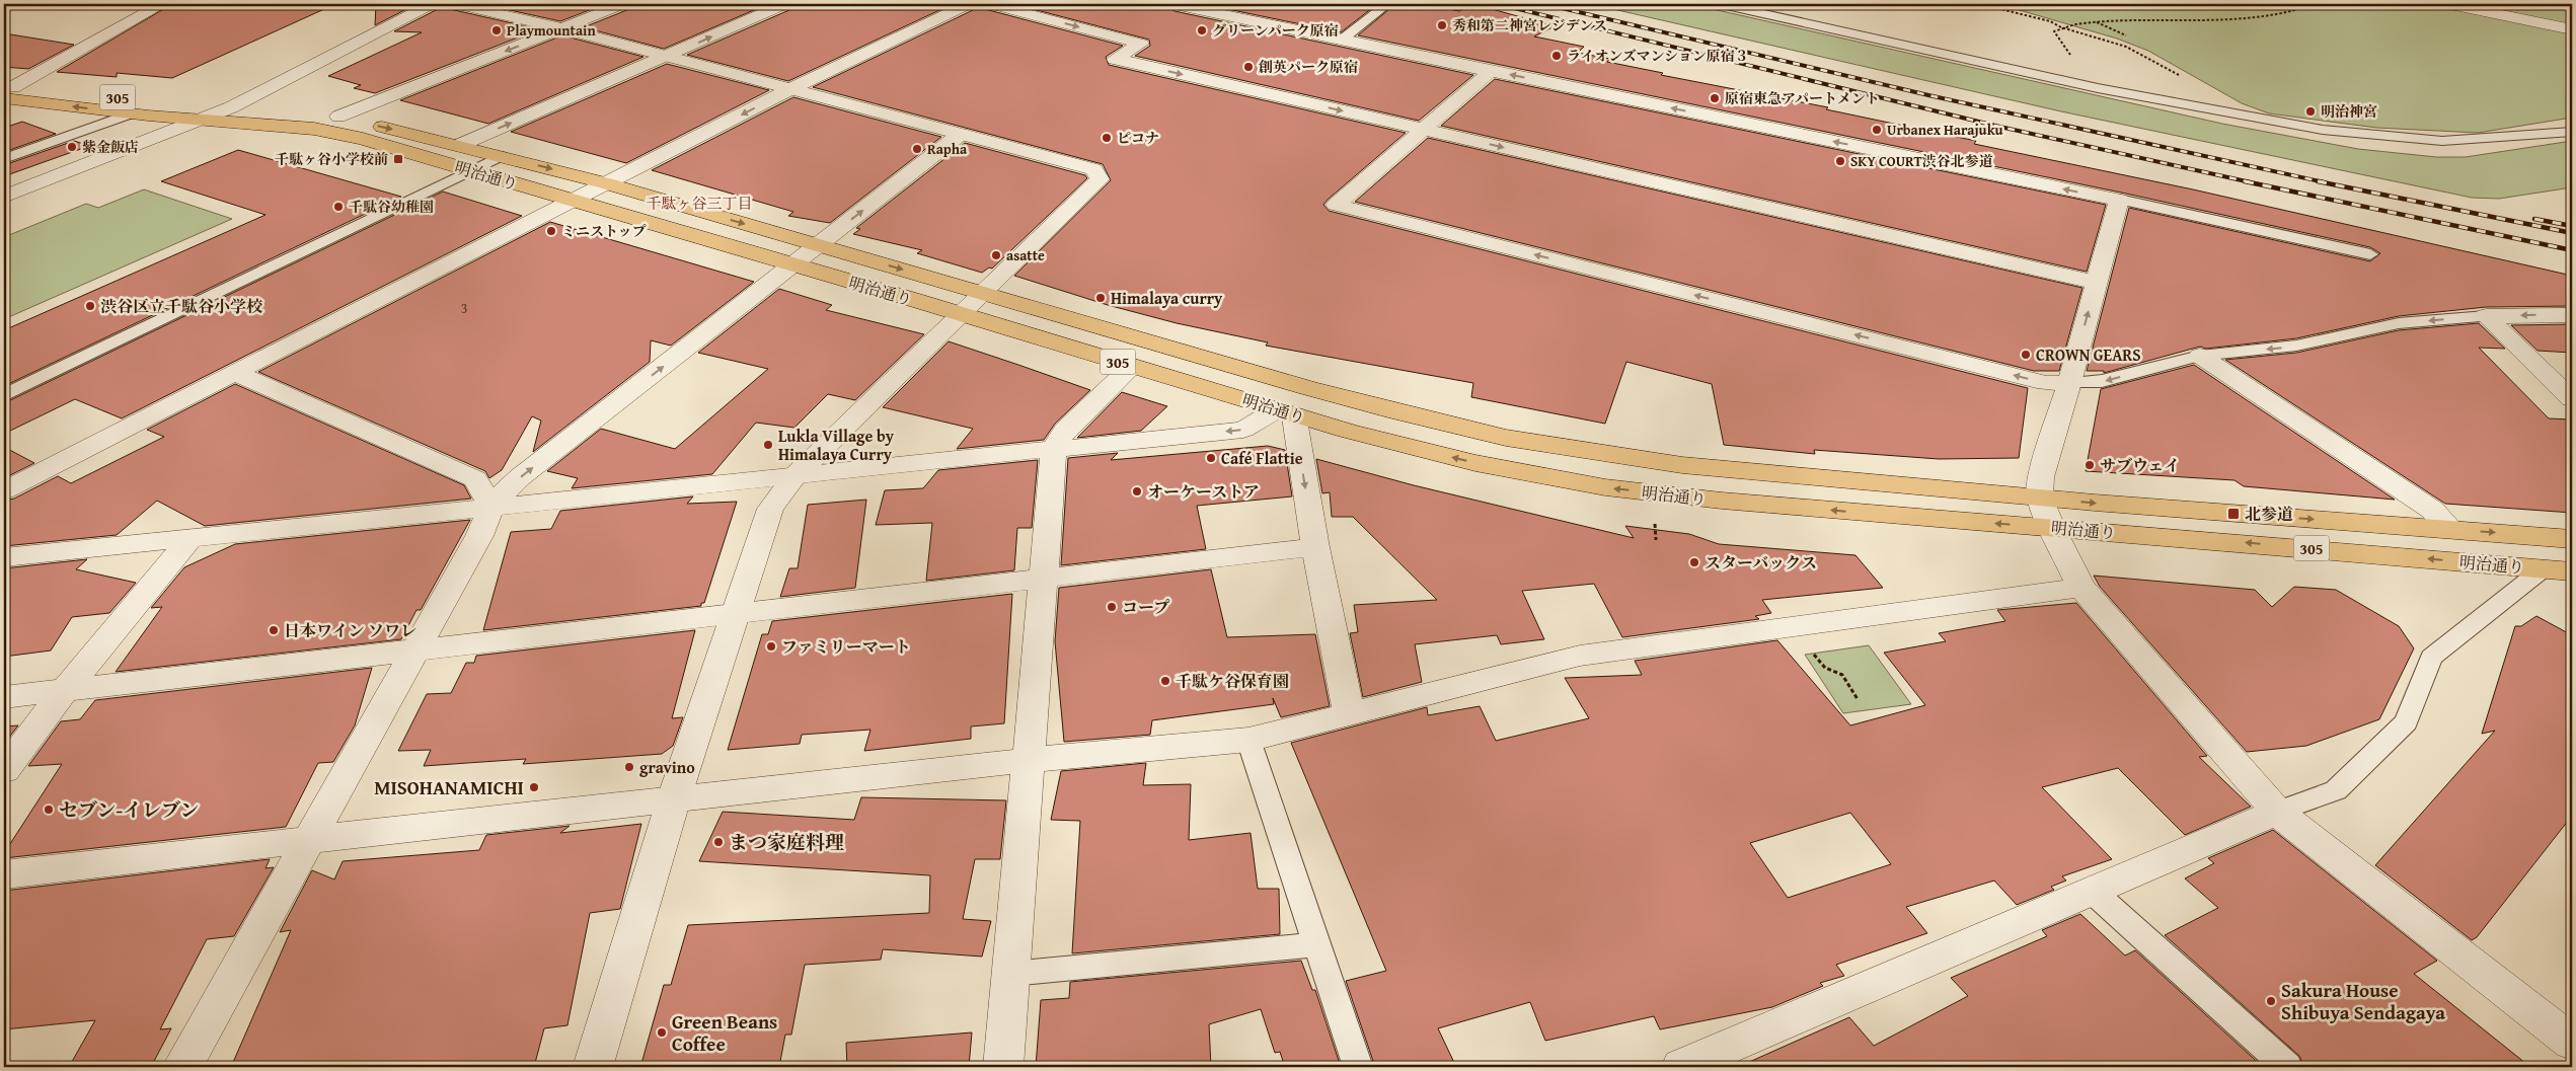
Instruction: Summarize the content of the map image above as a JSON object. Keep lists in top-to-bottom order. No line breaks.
{"streets":{"main road":["305","明治通り"]},"districts":["千駄ヶ谷三丁目"],"places":{"other":["秀和第二神宮レジデンス","Playmountain","グリーンパーク原宿","ライオンズマンション原宿３","創英パーク原宿","原宿東急アパートメント","明治神宮","Urbanex Harajuku","ピコナ","紫金飯店","Rapha","SKY COURT渋谷北参道","千駄谷幼稚園","ミニストップ","asatte","Himalaya curry","渋谷区立千駄谷小学校","CROWN GEARS","Lukla Village by Himalaya Curry","Café Flattie","サブウェイ","オーケーストア","スターバックス","コープ","日本ワイン ソワレ","ファミリーマート","千駄ケ谷保育園","gravino","MISOHANAMICHI","セブン-イレブン","まつ家庭料理","Sakura House Shibuya Sendagaya","Green Beans Coffee"],"transit":["千駄ヶ谷小学校前","北参道"]},"house_numbers":["3"]}
